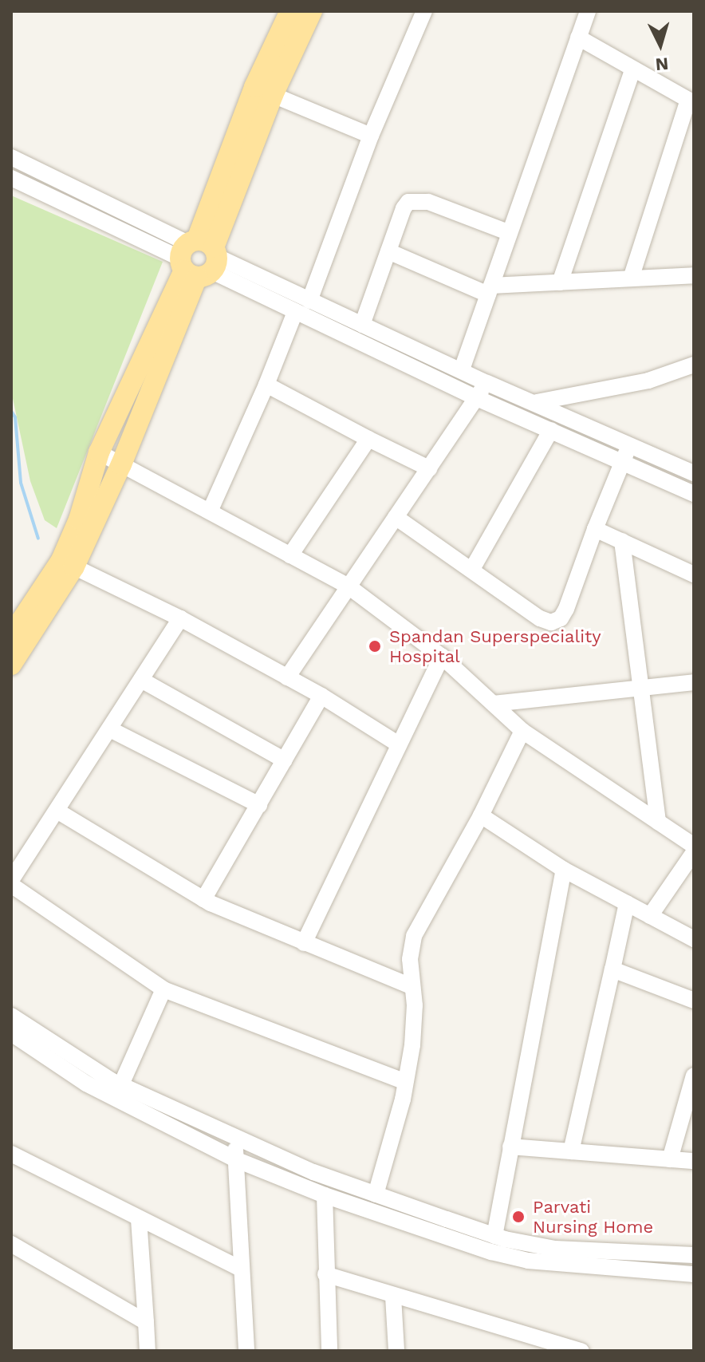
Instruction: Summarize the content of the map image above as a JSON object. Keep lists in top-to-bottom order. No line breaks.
{"places":["Spandan Superspeciality Hospital","Parvati Nursing Home"],"north":"bottom"}
